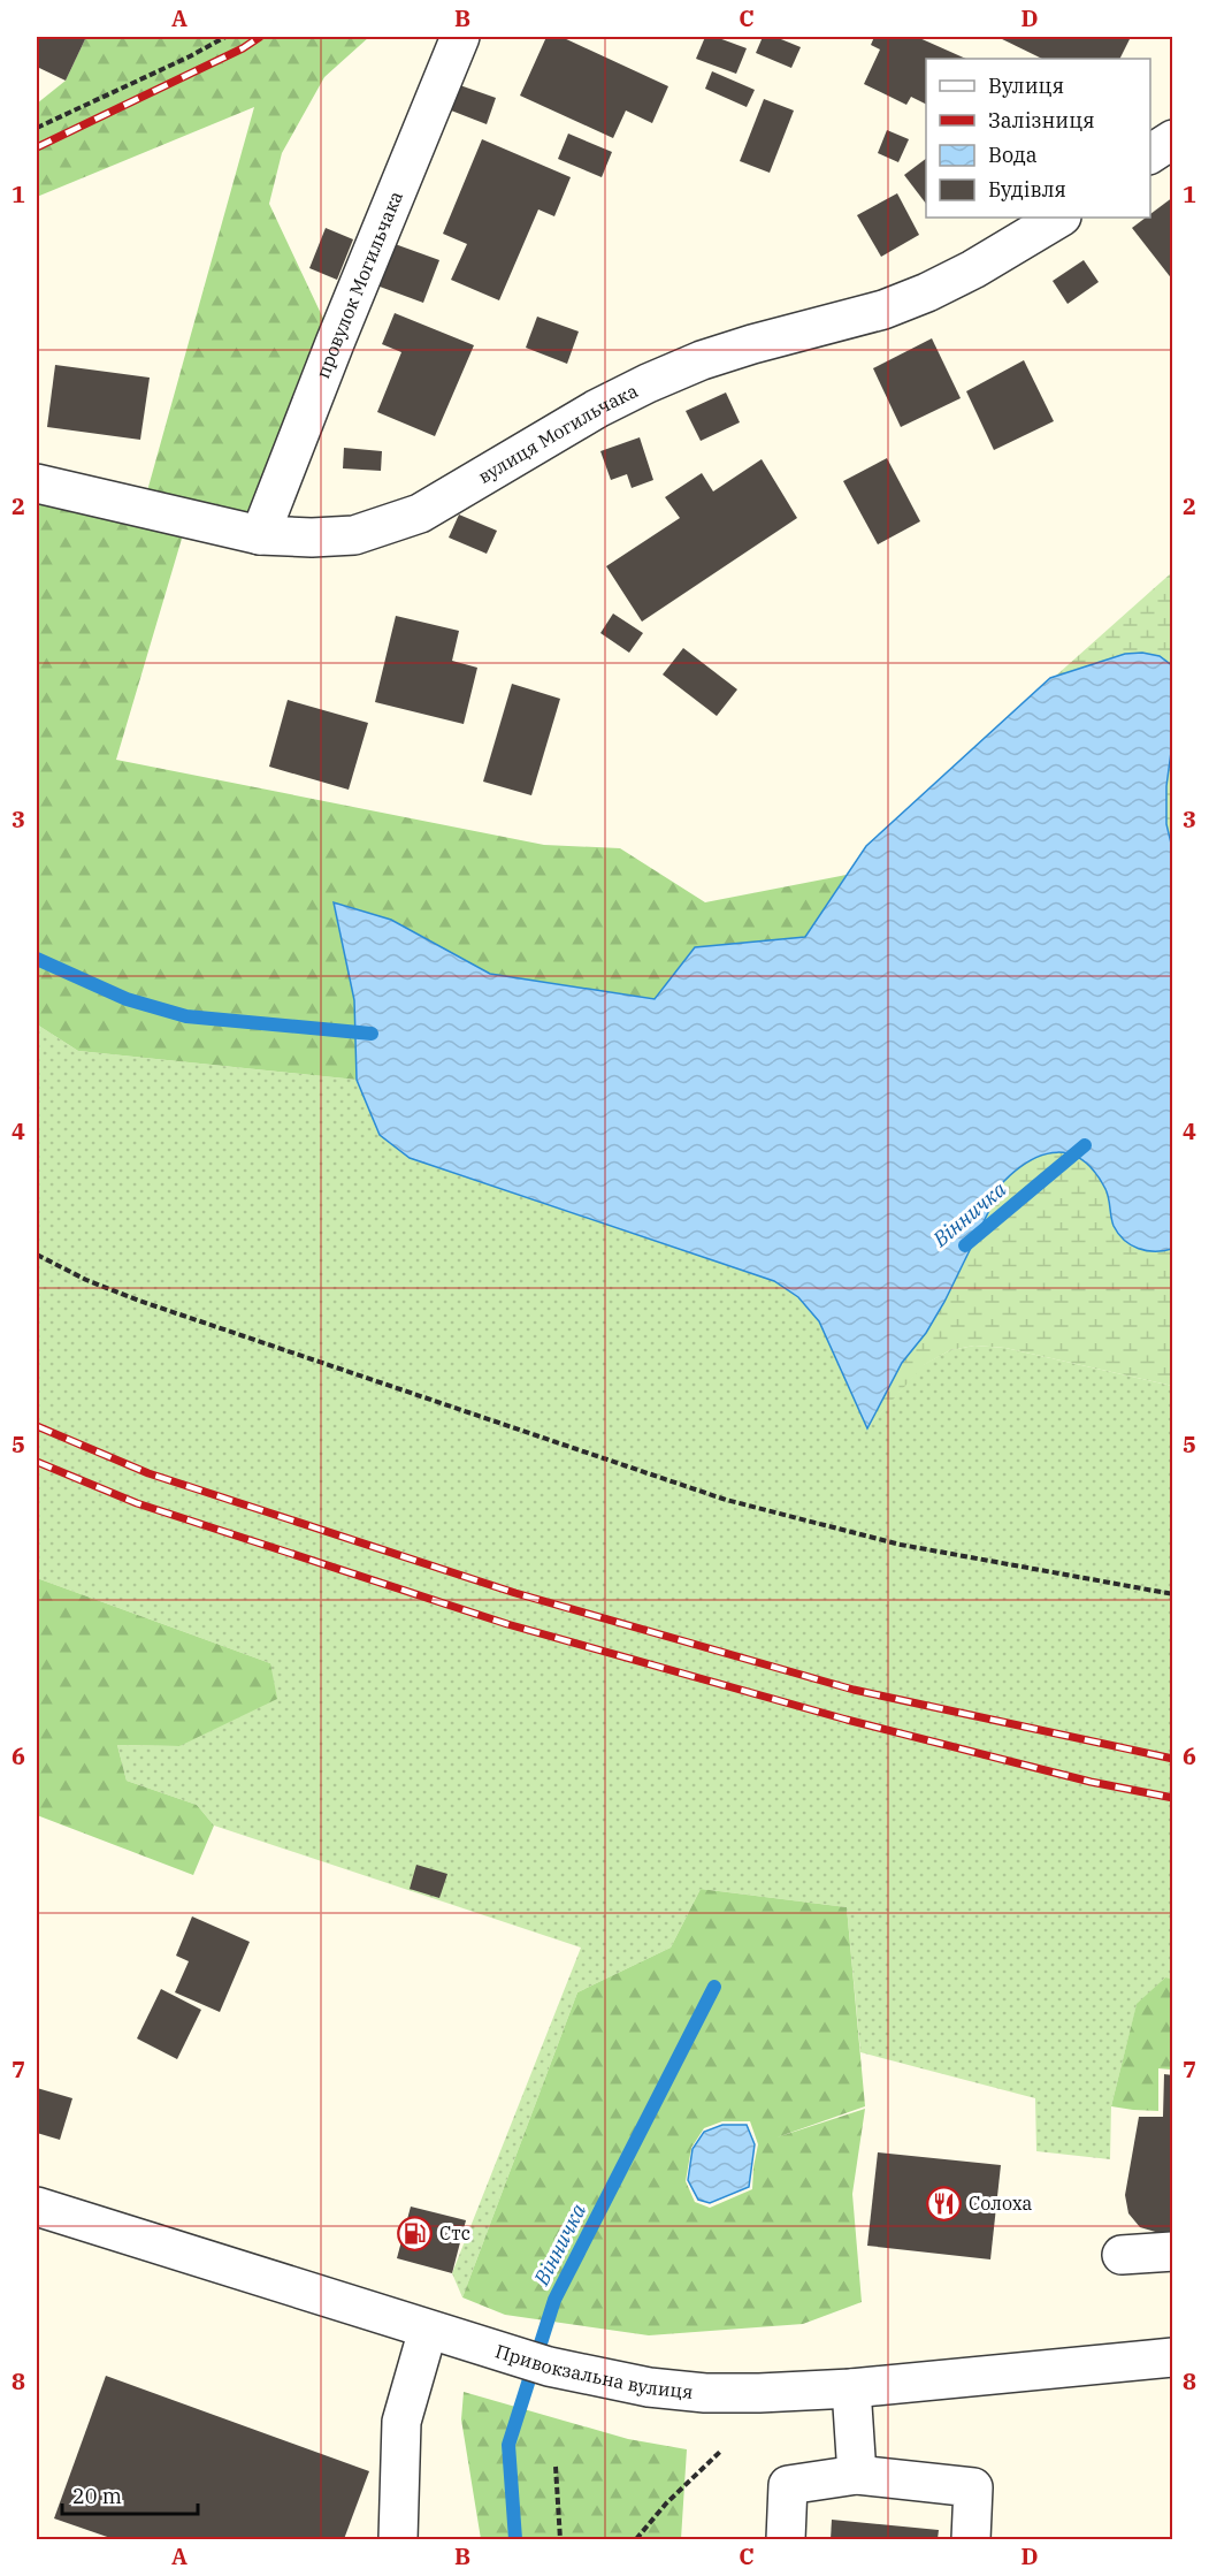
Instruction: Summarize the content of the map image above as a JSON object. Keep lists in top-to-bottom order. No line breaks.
{"streets":{"street":["провулок Могильчака","вулиця Могильчака","Привокзальна вулиця"]},"crossings":[["провулок Могильчака","вулиця Могильчака"]],"water":["Вінничка"],"places":{"restaurant":["Солоха"],"fuel station":["Стс"]},"legend":["Вулиця","Залізниця","Вода","Будівля"],"scale_bar":"20 m","grid":{"columns":["A","B","C","D"],"rows":["1","2","3","4","5","6","7","8"]}}
